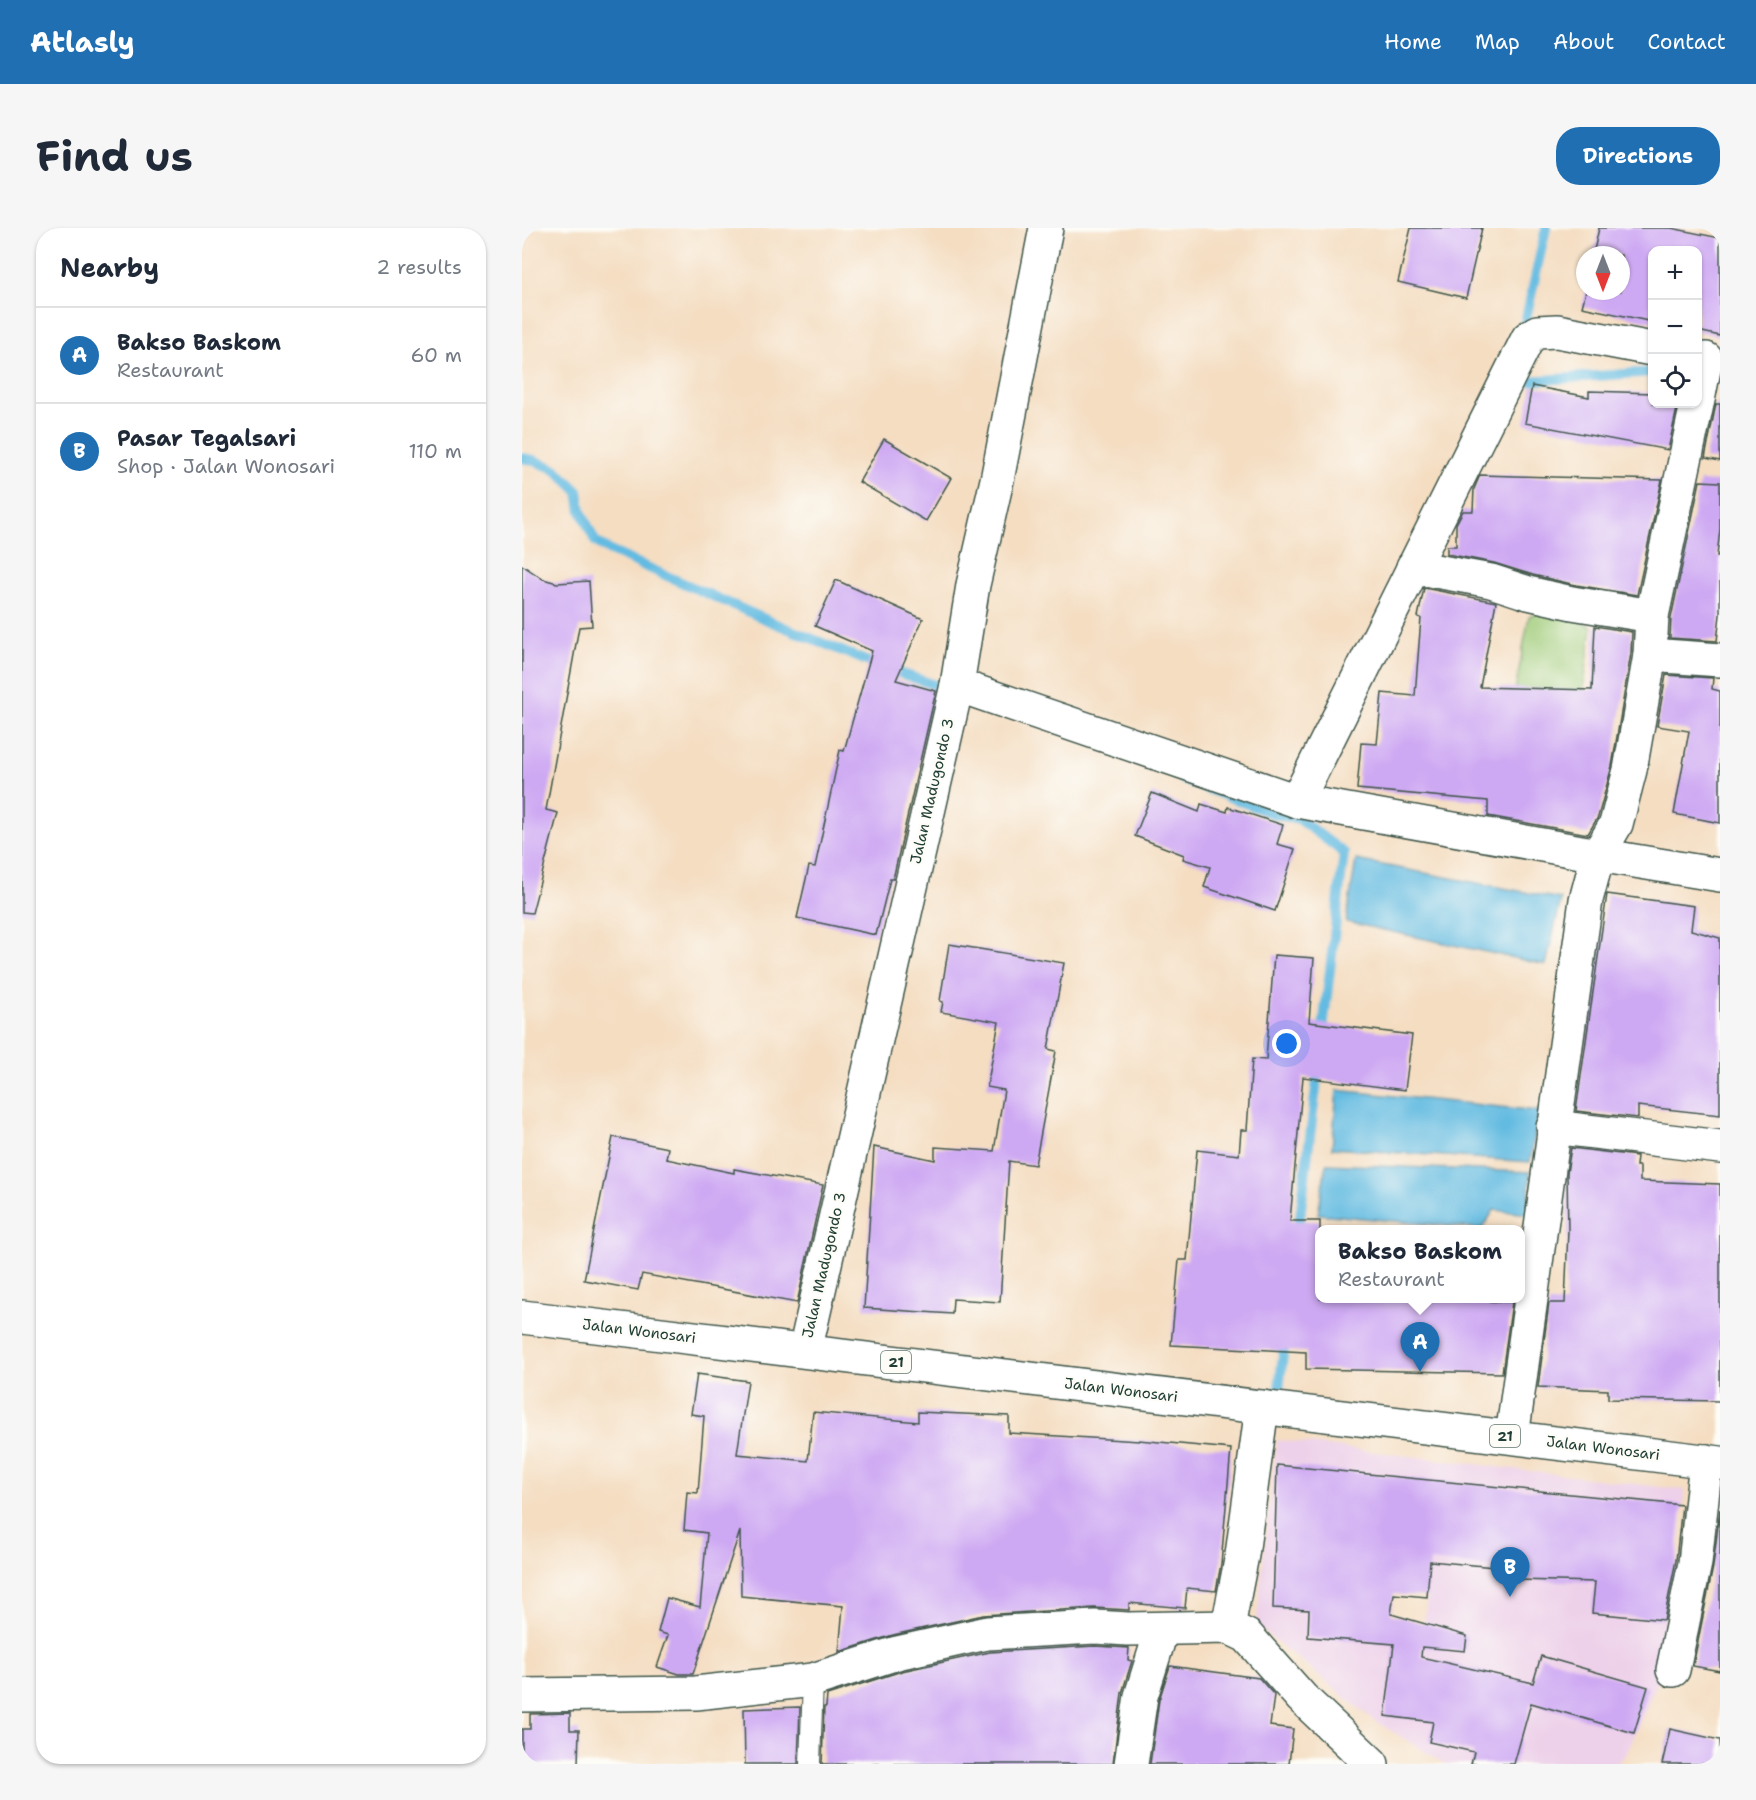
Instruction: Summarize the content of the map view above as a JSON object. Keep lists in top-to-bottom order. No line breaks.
{"streets":{"main road":["Jalan Madugondo 3","Jalan Wonosari","21"]},"crossings":[["Jalan Madugondo 3","Jalan Wonosari"]],"north":"bottom","page":{"header":"Atlasly","nav":["Home","Map","About","Contact"],"buttons":"Directions","title":"Find us","heading":["Nearby","2 results"],"map_buttons":["+","−"],"list":[{"mark":"A","name":"Bakso Baskom","note":"Restaurant","value":"60 m"},{"mark":"B","name":"Pasar Tegalsari","note":"Shop · Jalan Wonosari","value":"110 m"}],"popup":["Bakso Baskom","Restaurant"],"pins":["A","B"]}}
